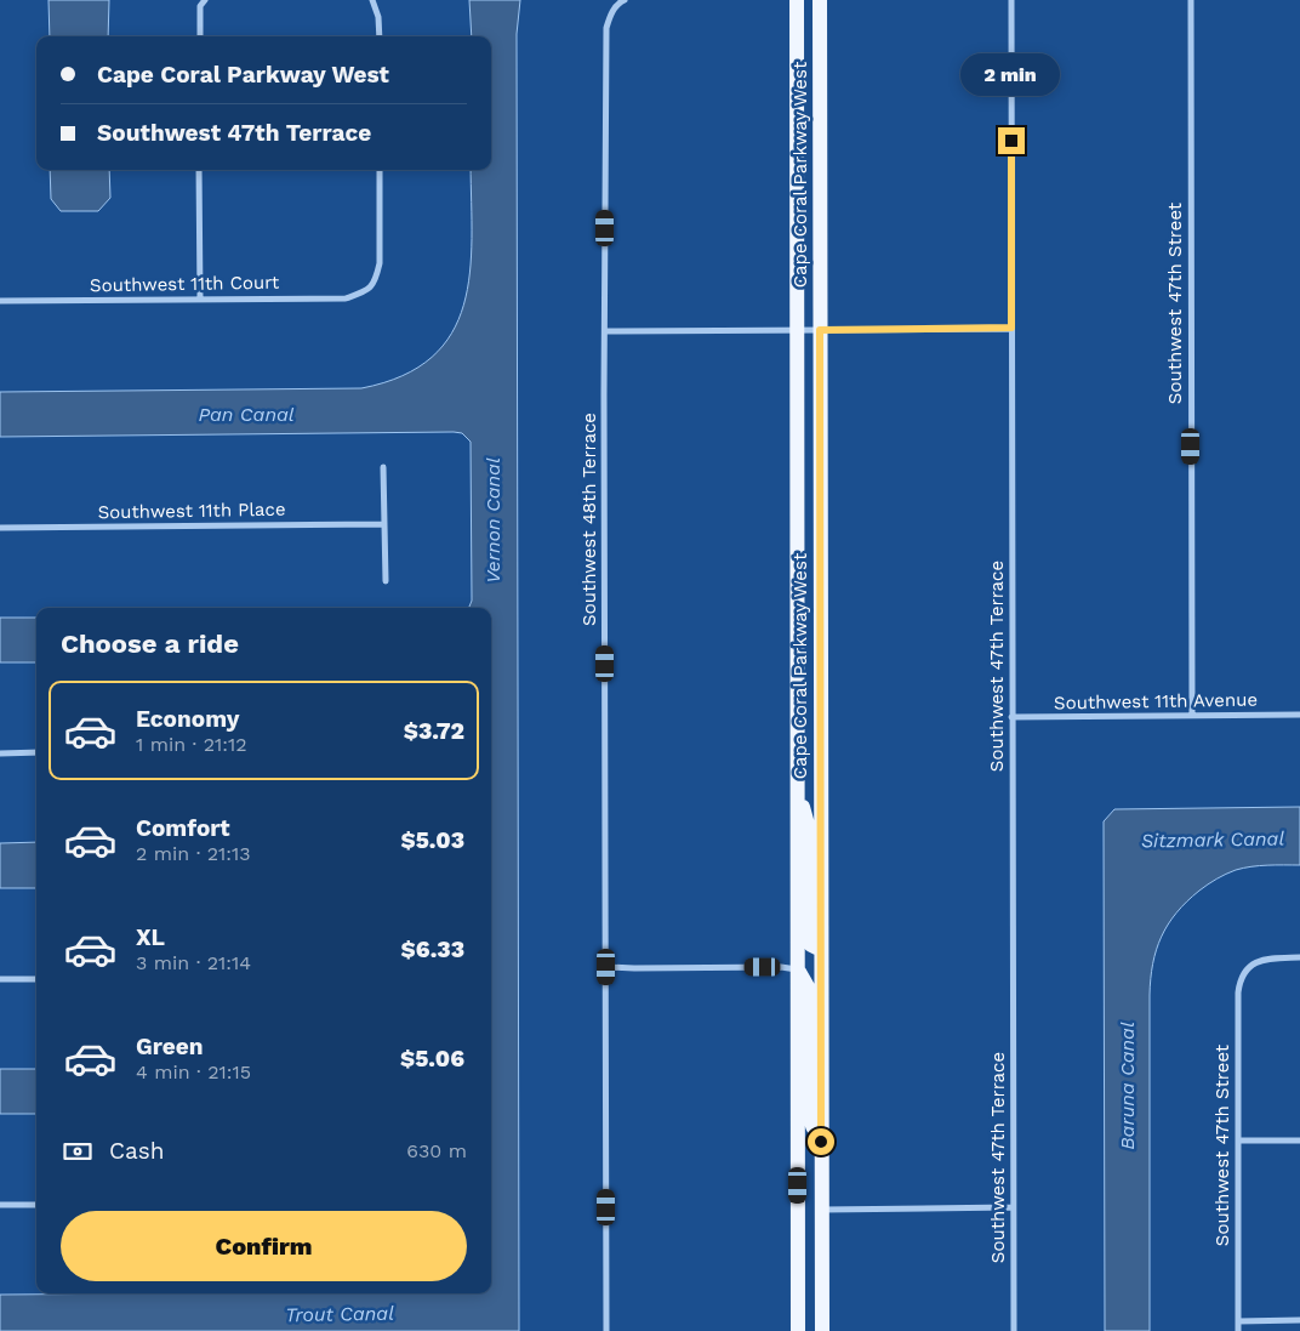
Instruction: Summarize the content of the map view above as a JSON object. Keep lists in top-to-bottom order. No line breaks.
{"streets":{"main road":["Cape Coral Parkway West"],"street":["Southwest 11th Court","Southwest 47th Street","Southwest 11th Place","Southwest 48th Terrace","Southwest 47th Terrace","Southwest 11th Avenue"]},"crossings":[["Southwest 47th Street","Southwest 11th Avenue"],["Southwest 47th Terrace","Southwest 11th Avenue"]],"water":["Pan Canal","Vernon Canal","Sitzmark Canal","Baruna Canal","Trout Canal"],"page":{"banner":["Cape Coral Parkway West","Southwest 47th Terrace"],"bubble":"2 min","heading":"Choose a ride","list":[{"name":"Economy","note":"1 min · 21:12","value":"$3.72"},{"name":"Comfort","note":"2 min · 21:13","value":"$5.03"},{"name":"XL","note":"3 min · 21:14","value":"$6.33"},{"name":"Green","note":"4 min · 21:15","value":"$5.06"}],"pay":["Cash","630 m"],"buttons":"Confirm"}}
